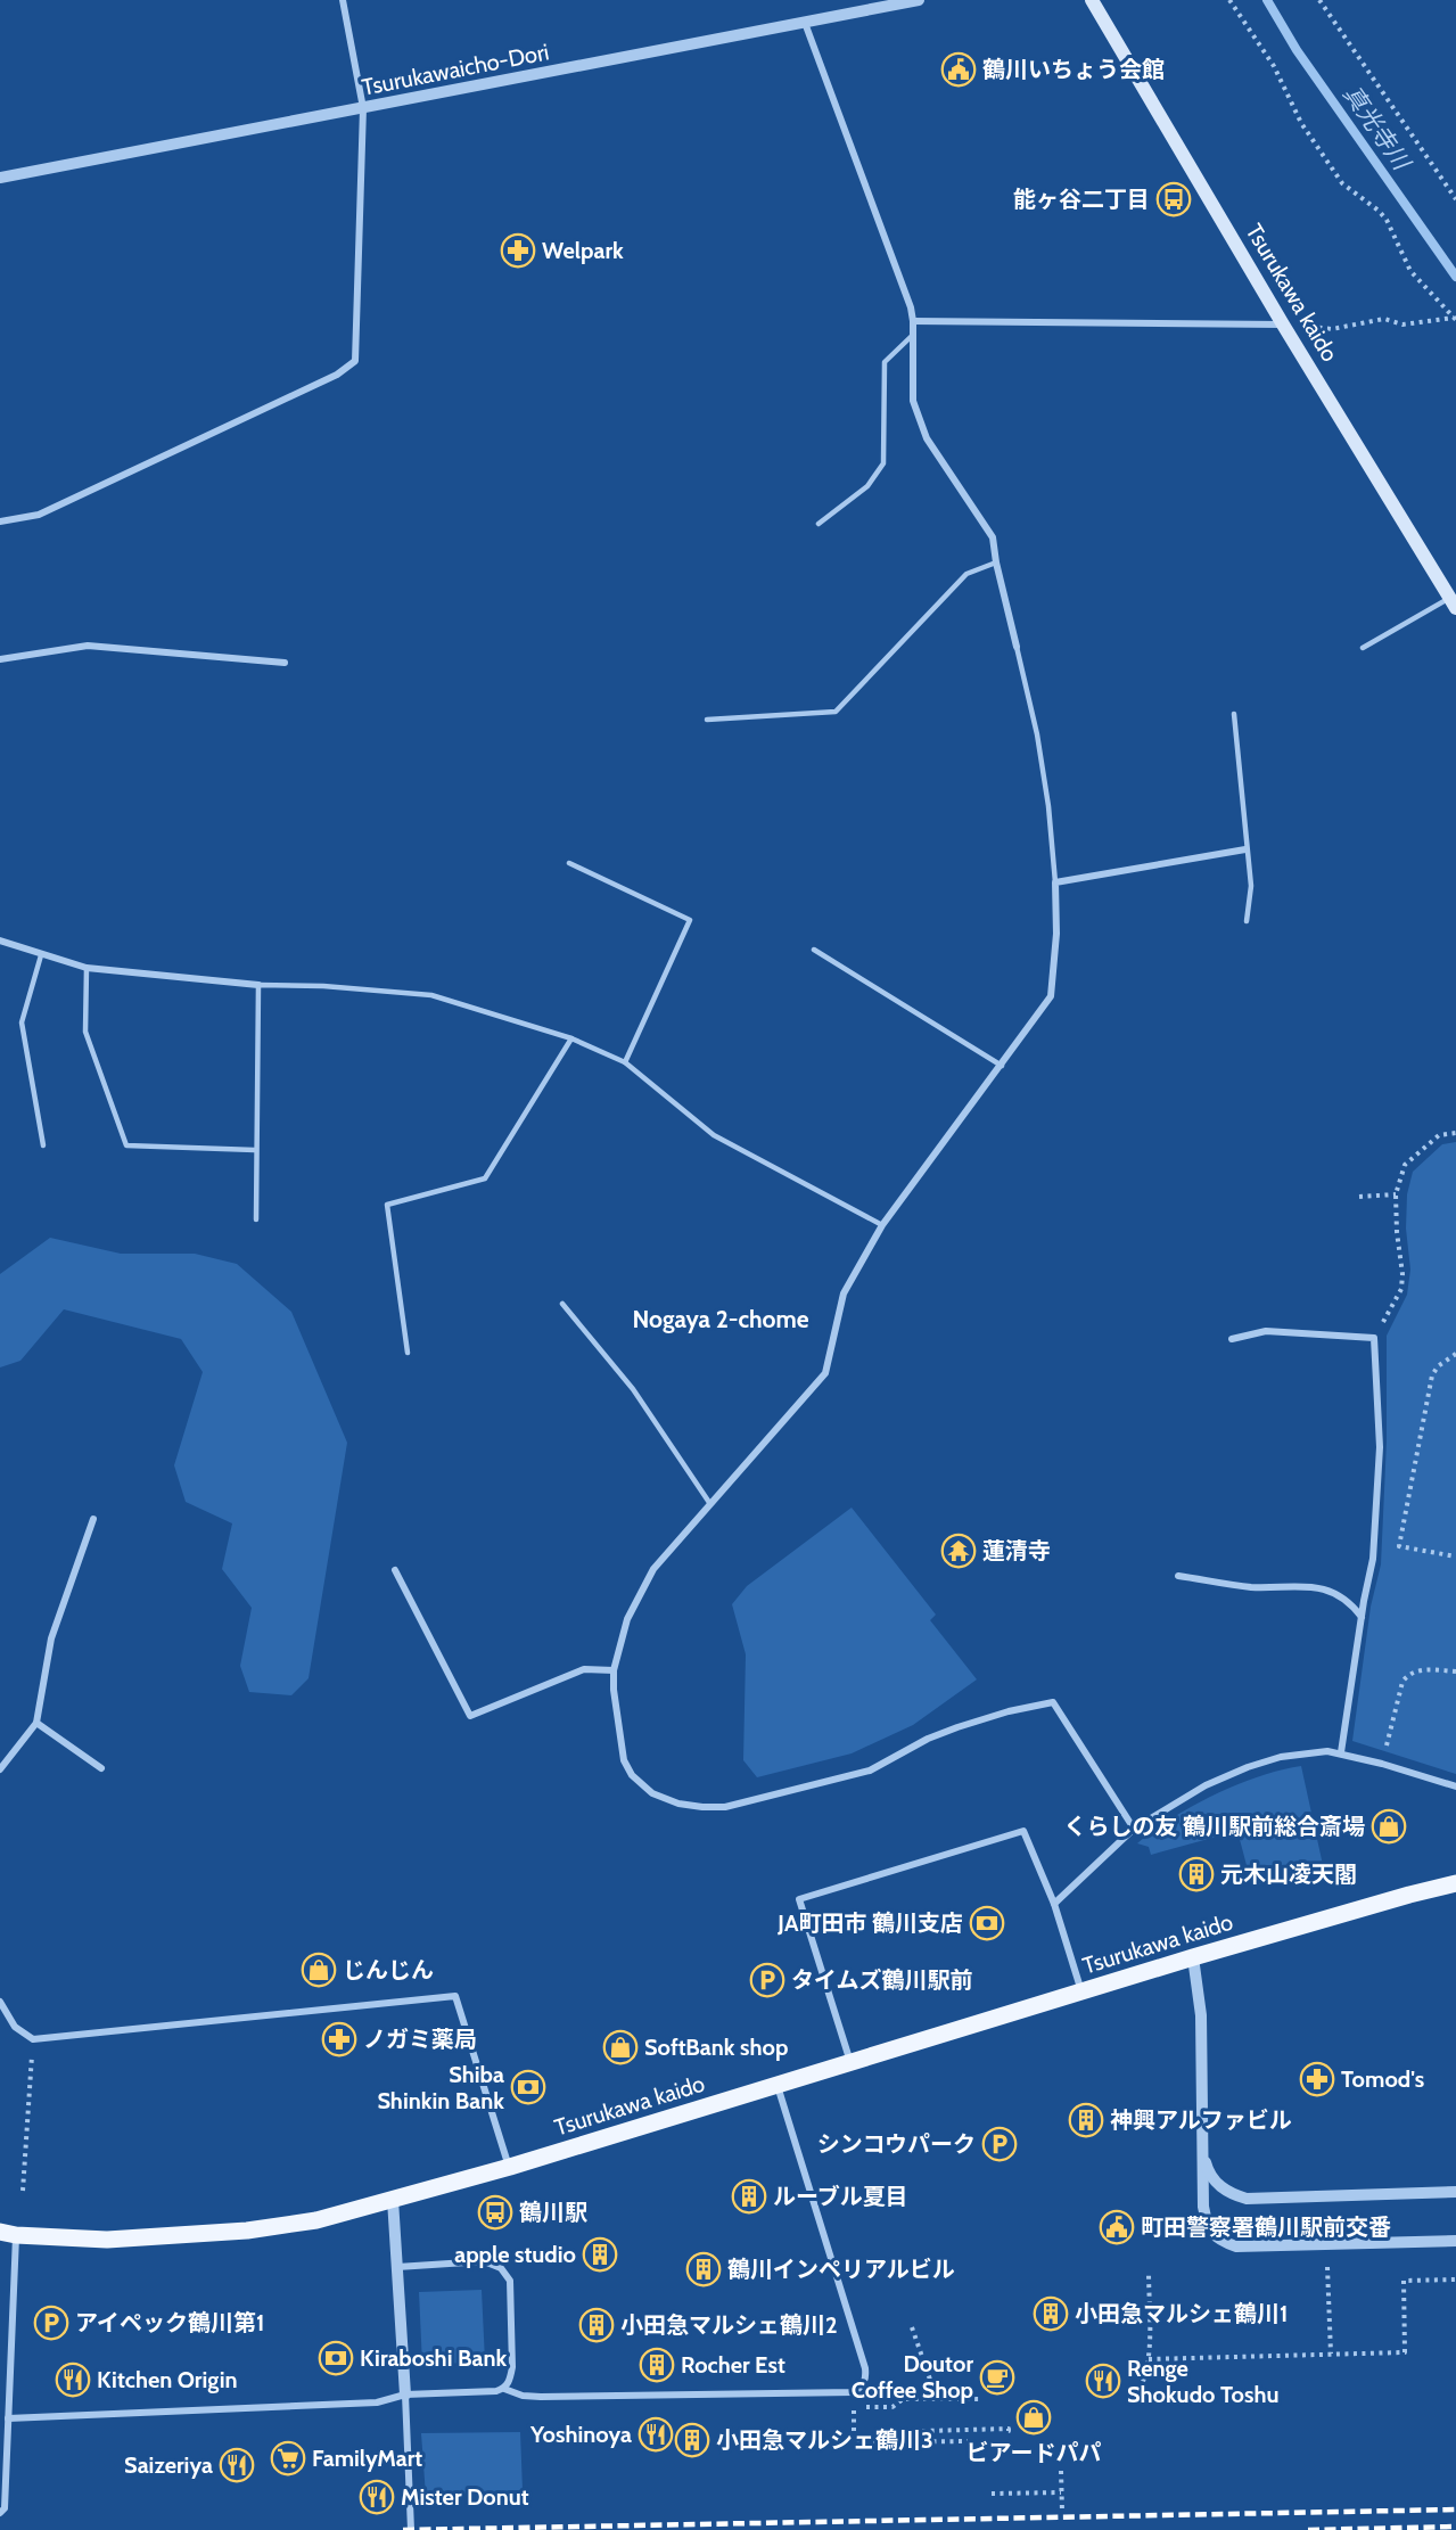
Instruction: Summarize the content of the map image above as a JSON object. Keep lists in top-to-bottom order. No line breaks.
{"streets":{"main road":["Tsurukawa kaido"],"street":["Tsurukawaicho-Dori"]},"districts":["Nogaya 2-chome"],"water":["真光寺川"],"places":{"public building":["鶴川いちょう会館","町田警察署鶴川駅前交番"],"bus stop":["能ヶ谷二丁目","鶴川駅"],"pharmacy":["Welpark","ノガミ薬局","Tomod's"],"temple":["蓮清寺"],"shop":["くらしの友 鶴川駅前総合斎場","じんじん","SoftBank shop","ビアードパパ"],"building":["元木山凌天閣","神興アルファビル","ルーブル夏目","apple studio","鶴川インペリアルビル","小田急マルシェ鶴川1","小田急マルシェ鶴川2","Rocher Est","小田急マルシェ鶴川3"],"bank":["JA町田市 鶴川支店","Shiba Shinkin Bank","Kiraboshi Bank"],"parking":["タイムズ鶴川駅前","シンコウパーク","アイペック鶴川第1"],"cafe":["Doutor Coffee Shop"],"restaurant":["Kitchen Origin","Renge Shokudo Toshu","Yoshinoya","Saizeriya","Mister Donut"],"supermarket":["FamilyMart"]}}
